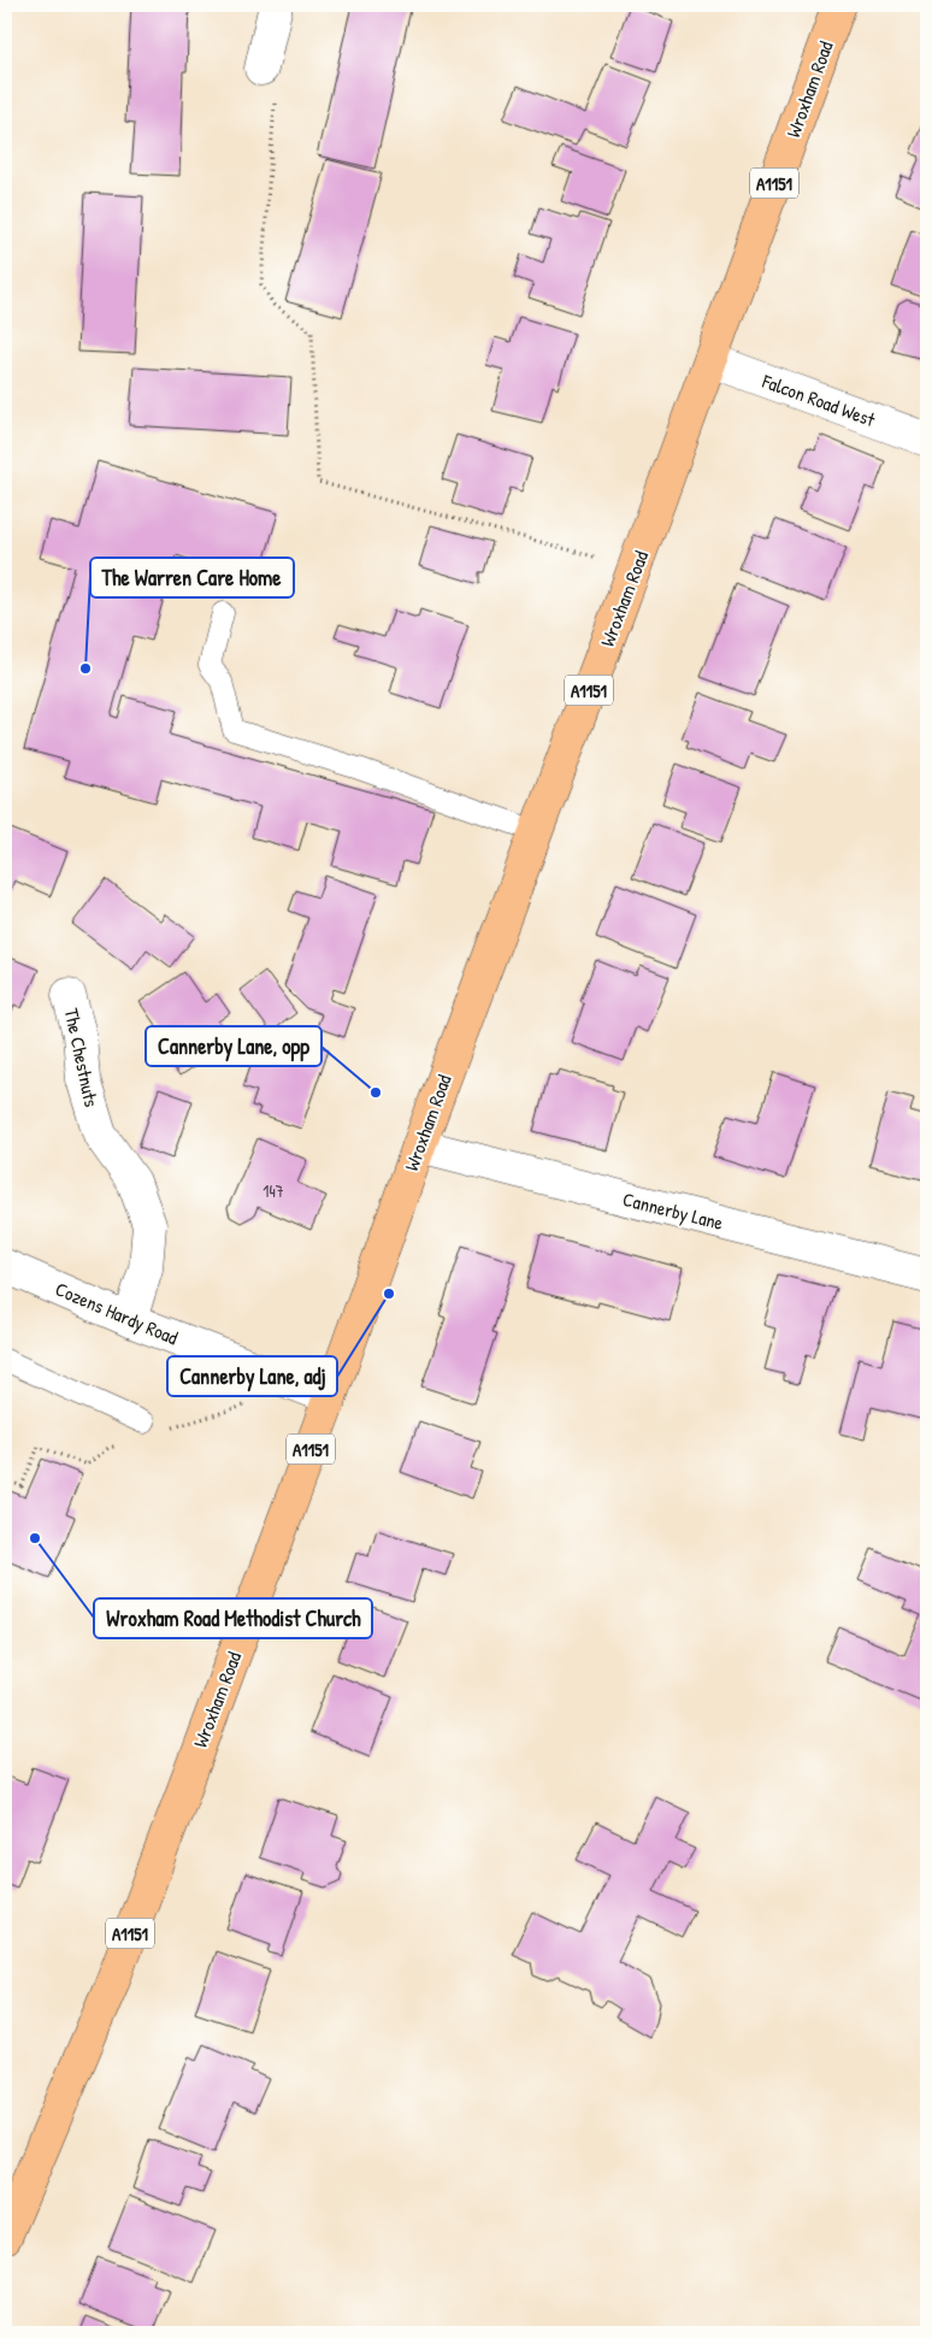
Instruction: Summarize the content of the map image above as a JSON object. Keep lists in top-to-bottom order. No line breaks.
{"streets":{"main road":["Wroxham Road","A1151"],"street":["Falcon Road West","The Chestnuts","Cannerby Lane","Cozens Hardy Road"]},"crossings":[["Wroxham Road","Falcon Road West"],["Wroxham Road","Cannerby Lane"],["Wroxham Road","Cozens Hardy Road"],["The Chestnuts","Cozens Hardy Road"]],"places":["The Warren Care Home","Cannerby Lane, opp","Cannerby Lane, adj","Wroxham Road Methodist Church"],"house_numbers":["147"]}
